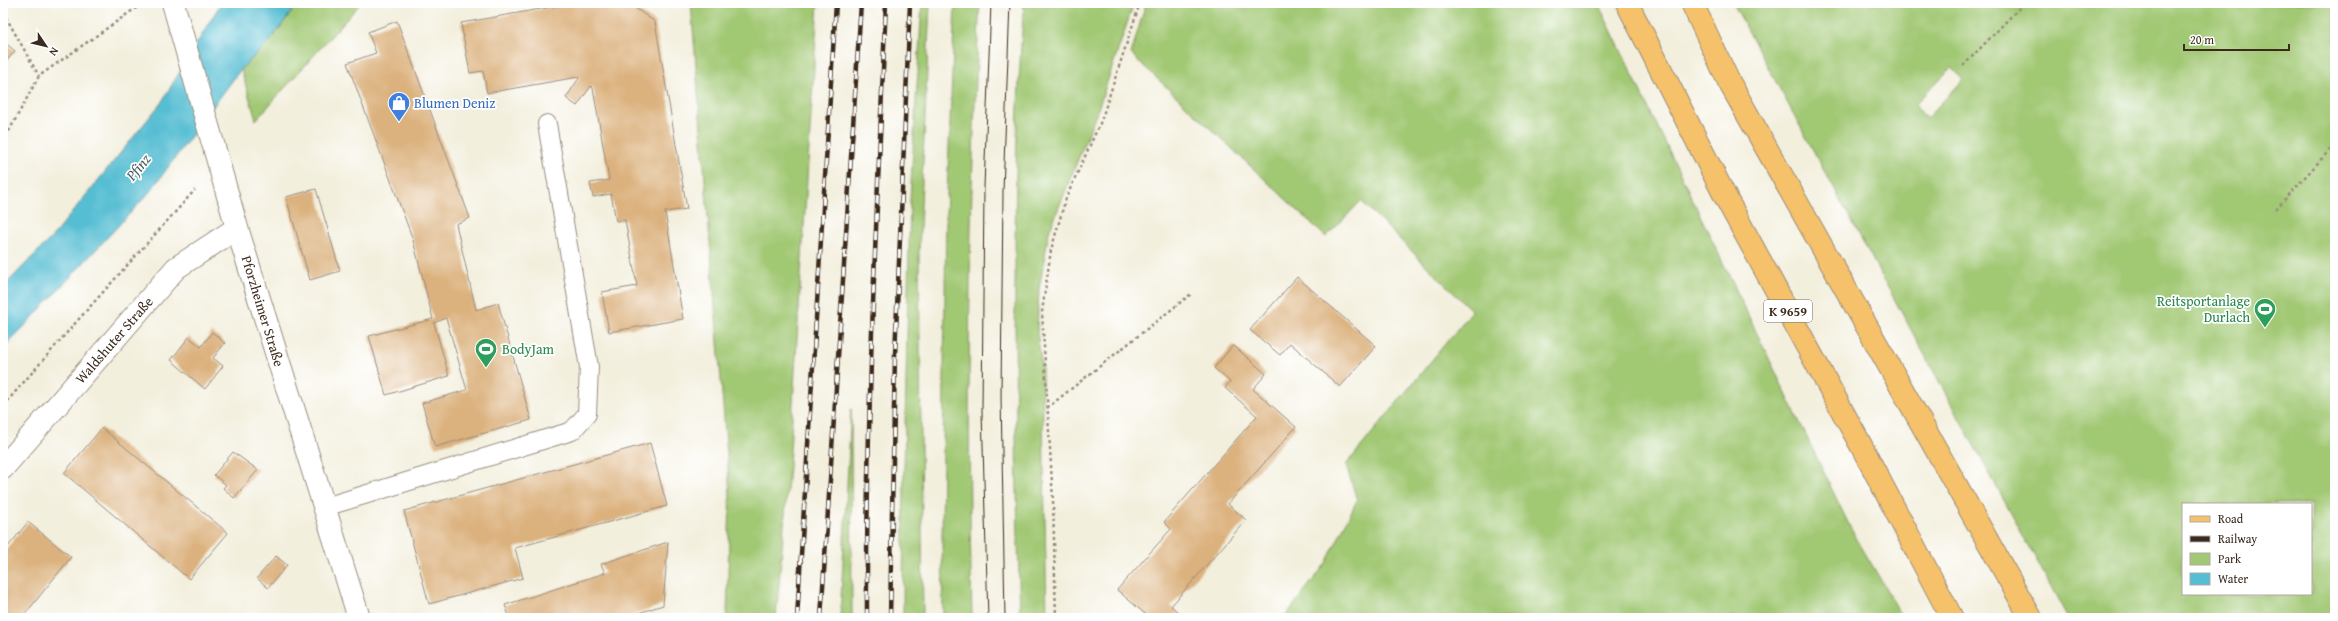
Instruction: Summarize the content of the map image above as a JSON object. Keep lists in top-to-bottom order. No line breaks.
{"streets":{"main road":["K 9659"],"street":["Pforzheimer Straße","Waldshuter Straße"]},"crossings":[["Pforzheimer Straße","Waldshuter Straße"]],"water":["Pfinz"],"places":{"shop":["Blumen Deniz"],"sports":["Reitsportanlage Durlach","BodyJam"]},"legend":["Road","Railway","Park","Water"],"scale_bar":"20 m","north":"bottom right"}
